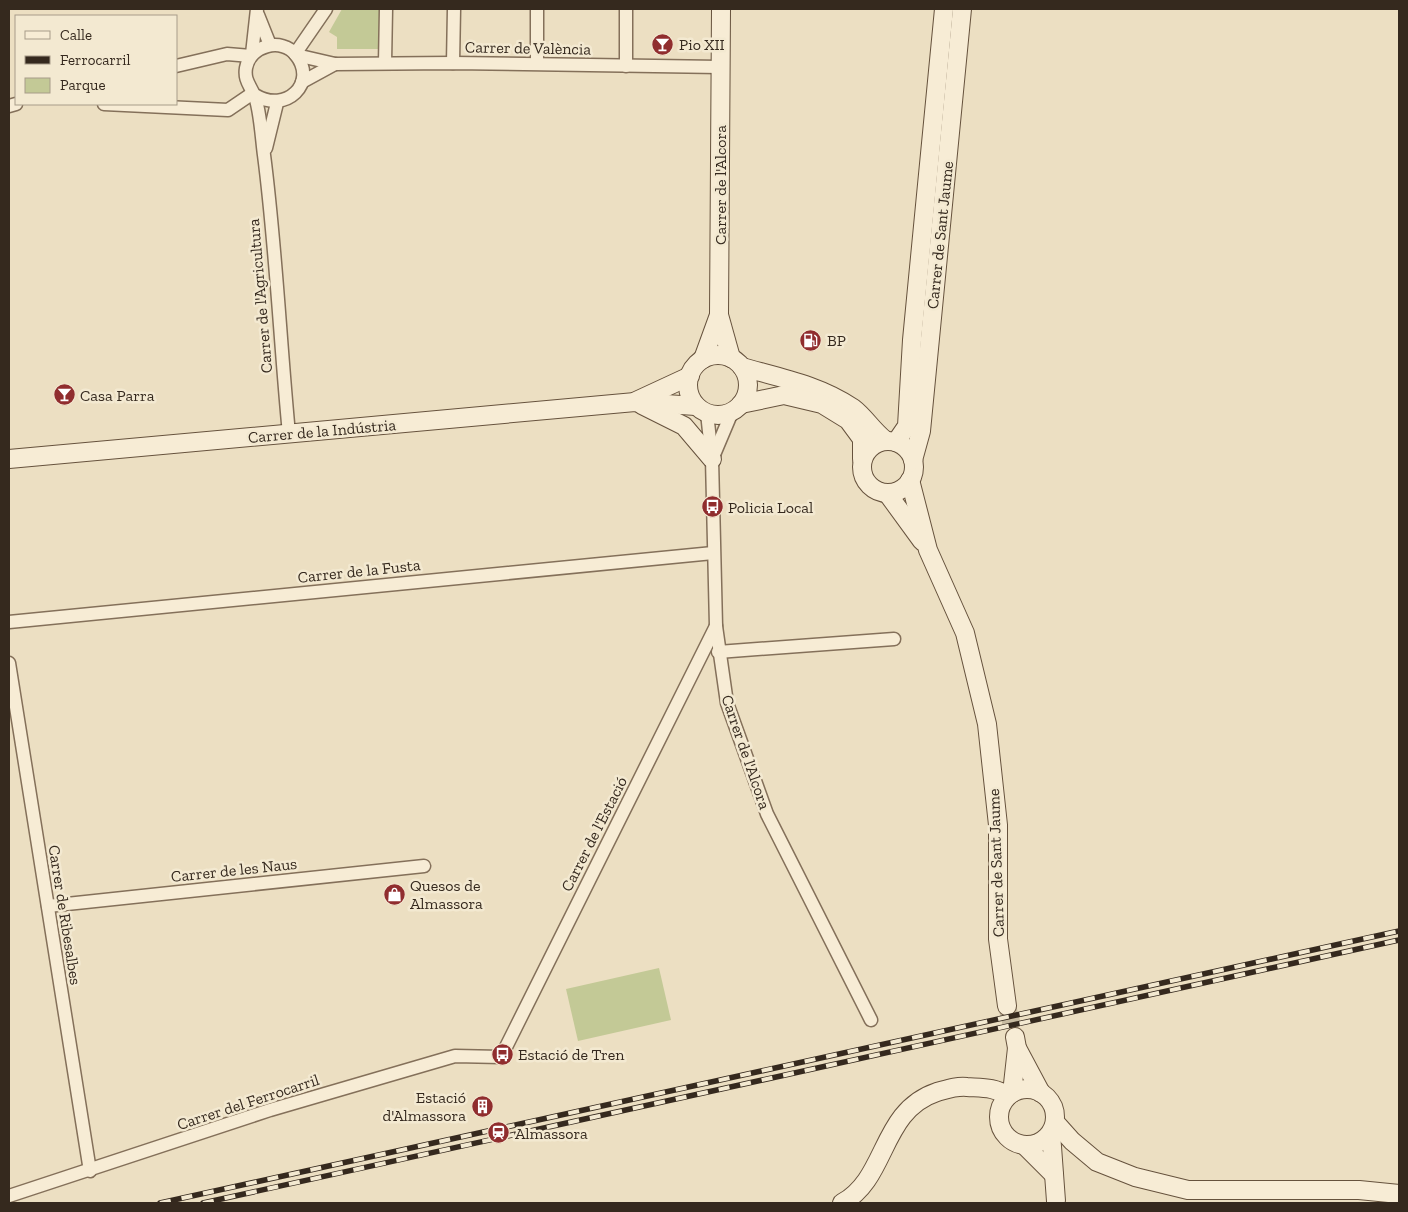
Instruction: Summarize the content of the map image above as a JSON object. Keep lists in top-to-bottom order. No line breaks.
{"streets":{"street":["Carrer de València","Carrer de l'Alcora","Carrer de Sant Jaume","Carrer de l'Agricultura","Carrer de la Indústria","Carrer de la Fusta","Carrer de l'Estació","Carrer de les Naus","Carrer de Ribesalbes","Carrer del Ferrocarril"]},"crossings":[["Carrer de València","Carrer de l'Alcora"],["Carrer de València","Carrer de l'Agricultura"],["Carrer de l'Alcora","Carrer de la Indústria"],["Carrer de l'Alcora","Carrer de la Fusta"],["Carrer de l'Alcora","Carrer de l'Estació"],["Carrer de l'Agricultura","Carrer de la Indústria"],["Carrer de l'Estació","Carrer del Ferrocarril"],["Carrer de les Naus","Carrer de Ribesalbes"],["Carrer de Ribesalbes","Carrer del Ferrocarril"]],"places":{"bar":["Pio XII","Casa Parra"],"fuel station":["BP"],"bus stop":["Policia Local","Estació de Tren"],"shop":["Quesos de Almassora"],"building":["Estació d'Almassora"],"station":["Almassora"]},"legend":["Calle","Ferrocarril","Parque"]}
